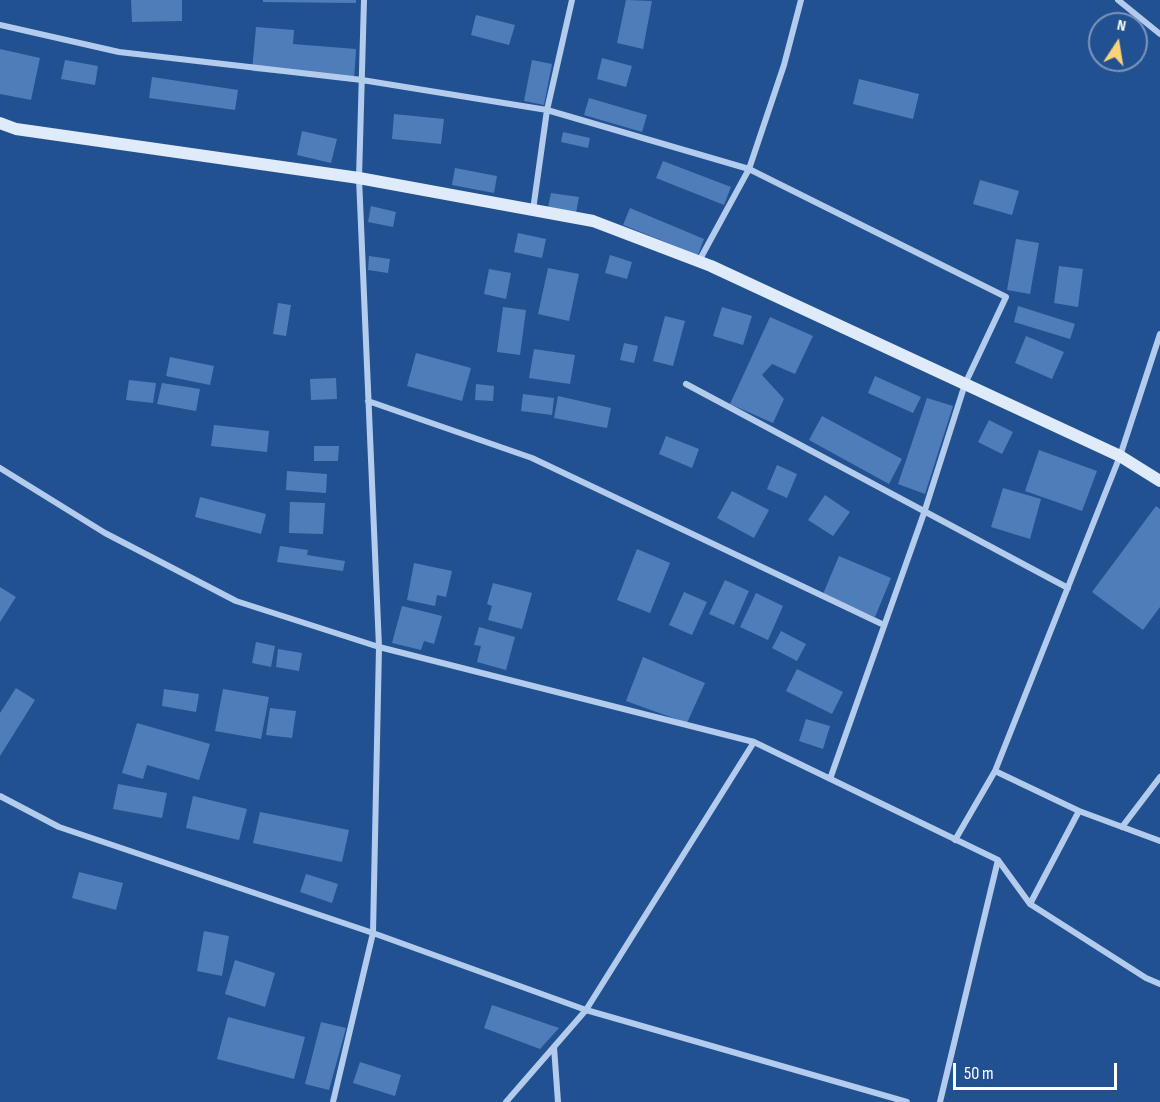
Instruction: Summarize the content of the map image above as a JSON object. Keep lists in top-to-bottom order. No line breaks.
{"scale_bar":"50 m","north":"top"}
